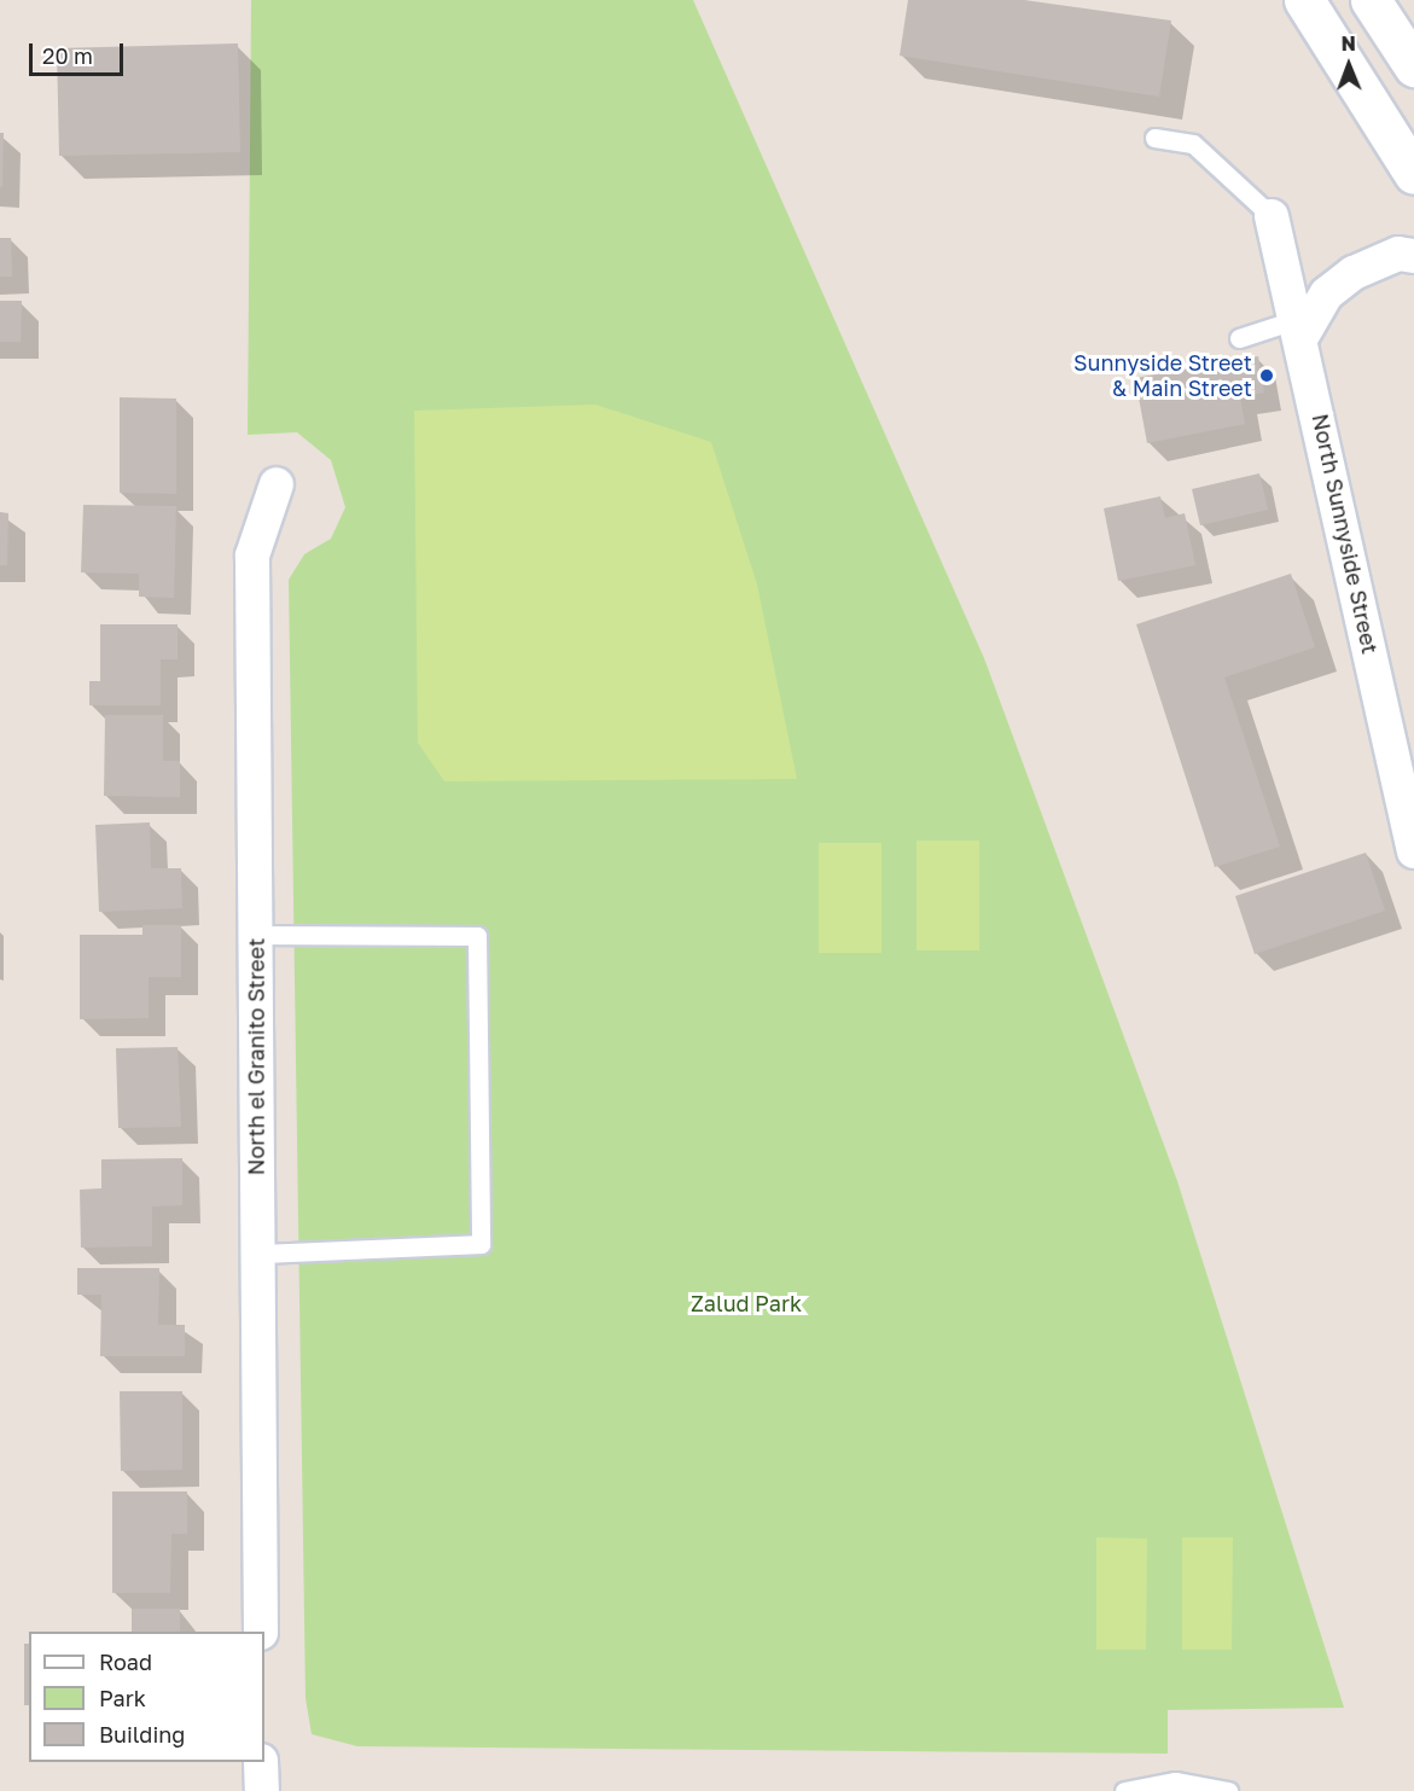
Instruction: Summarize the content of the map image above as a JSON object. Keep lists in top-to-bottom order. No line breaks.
{"streets":{"street":["North Sunnyside Street","North el Granito Street"]},"parks":["Zalud Park"],"places":["Sunnyside Street & Main Street"],"legend":["Road","Park","Building"],"scale_bar":"20 m","north":"top"}
